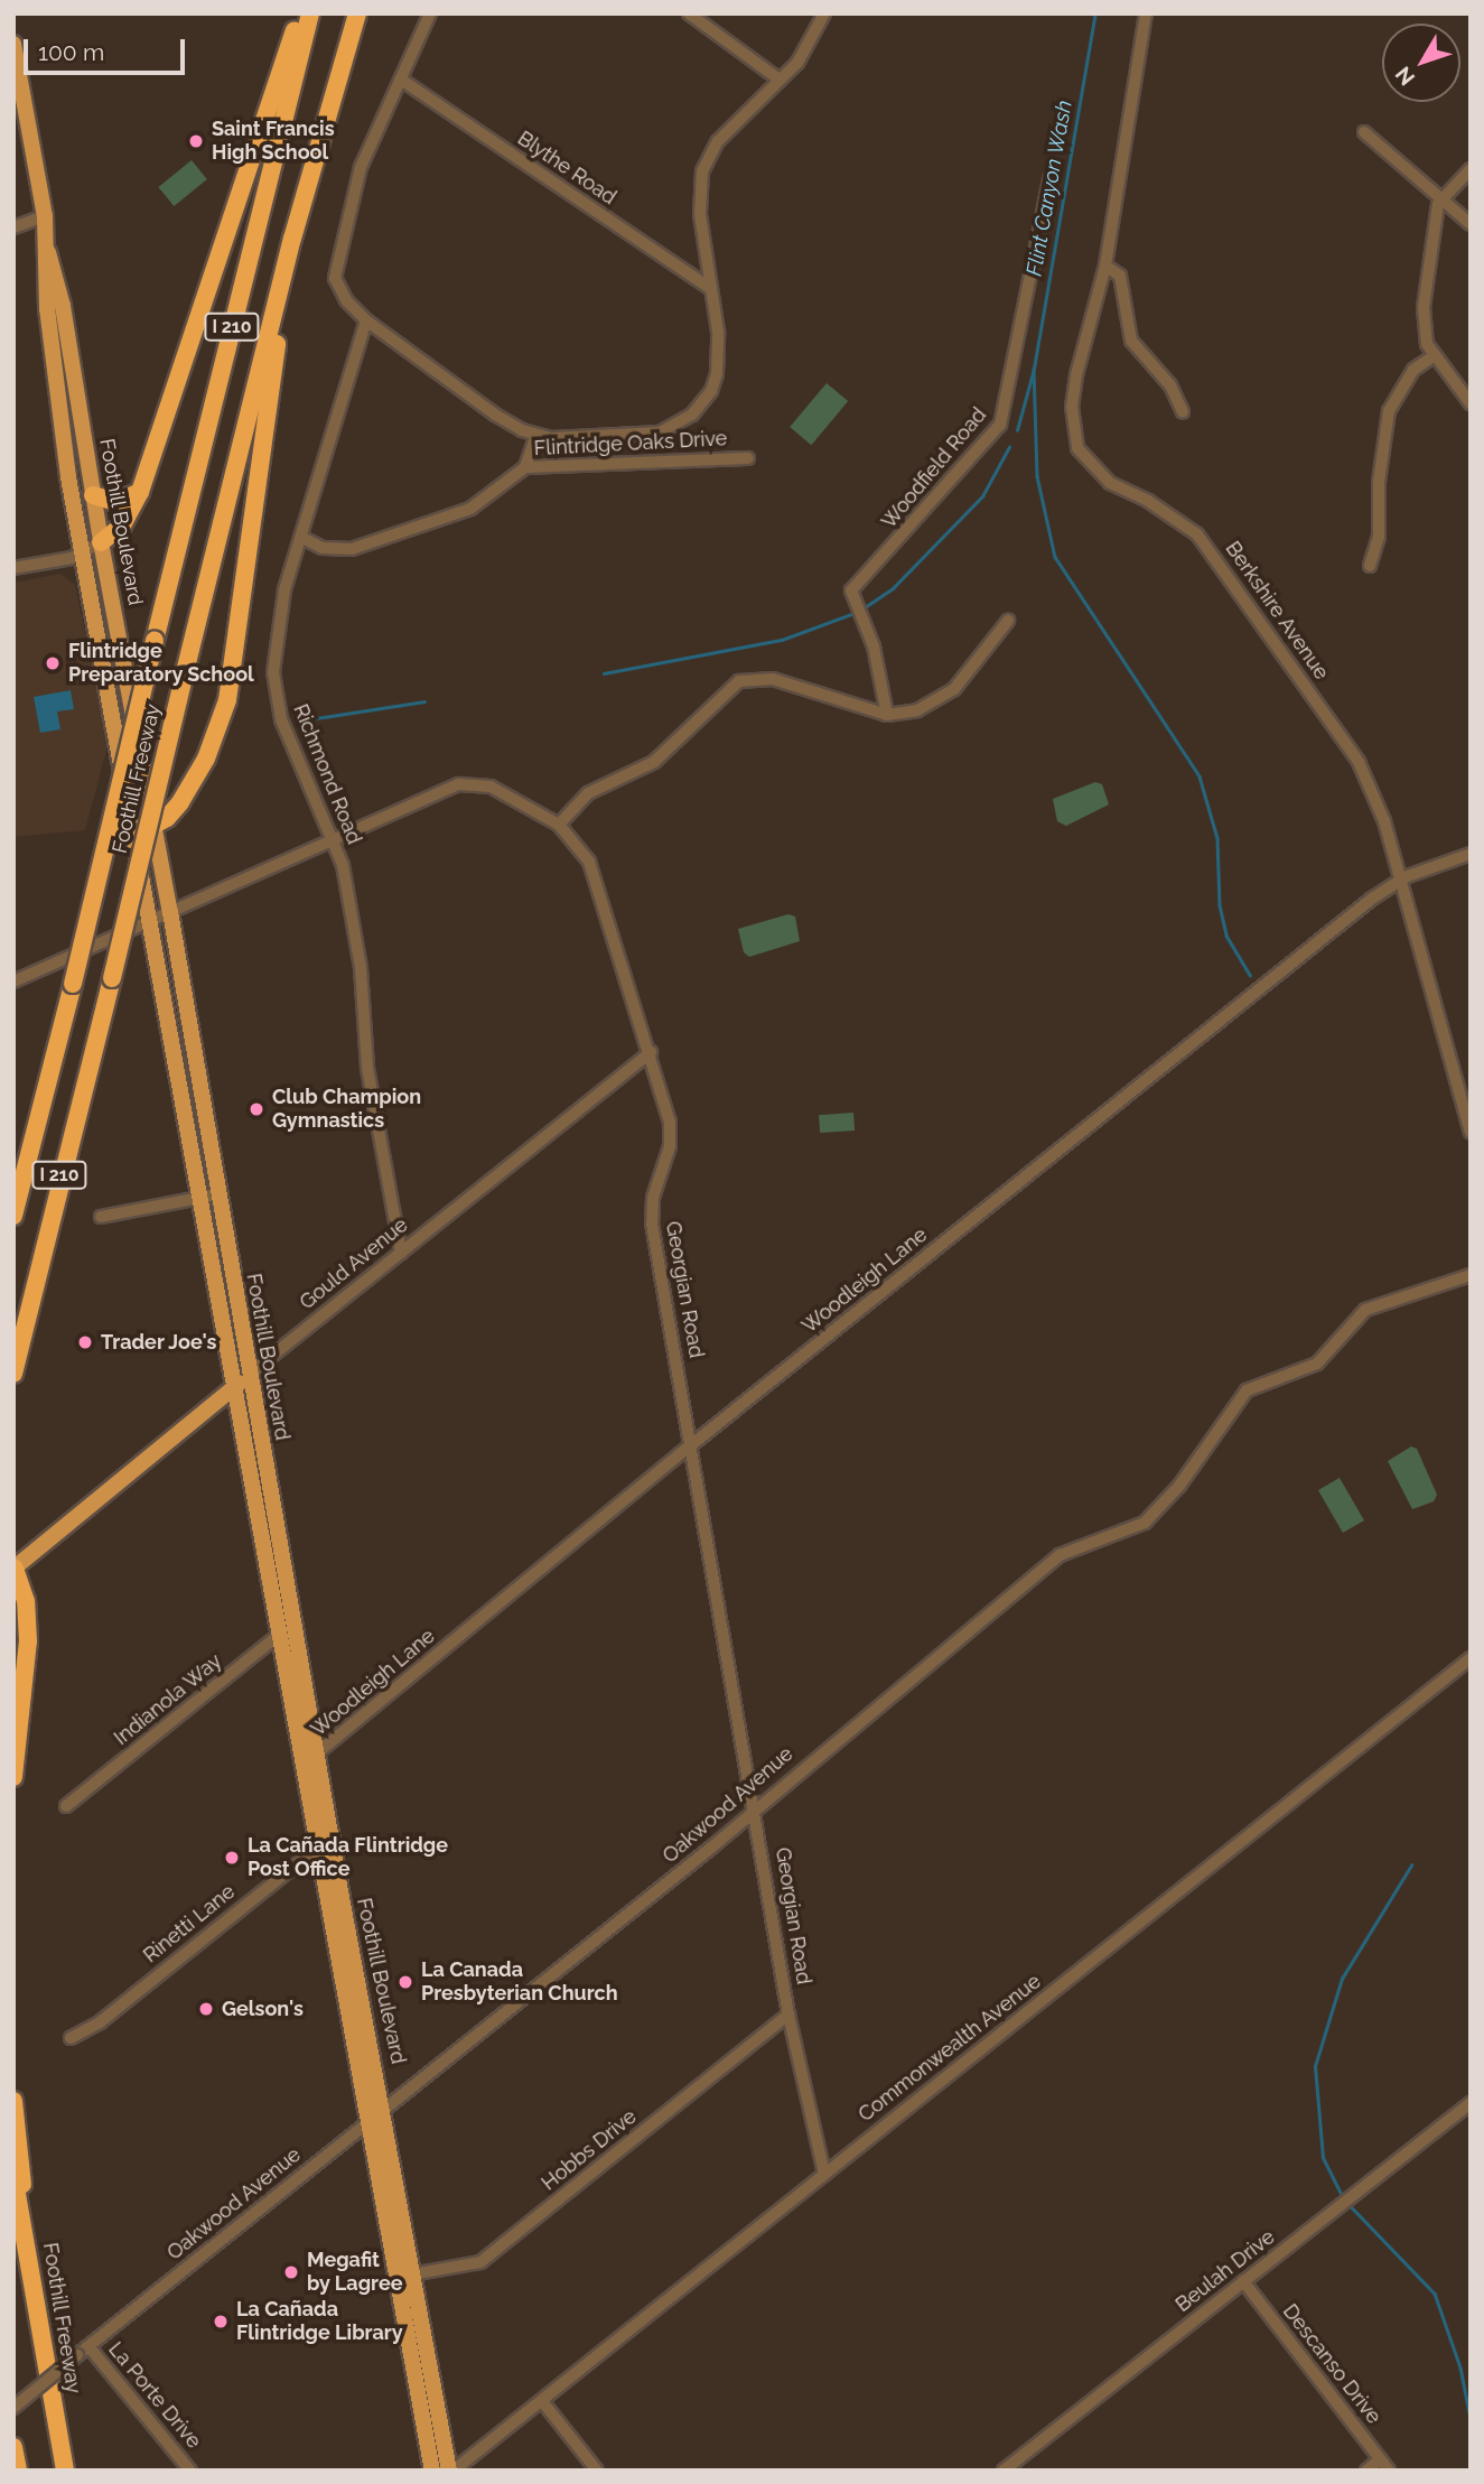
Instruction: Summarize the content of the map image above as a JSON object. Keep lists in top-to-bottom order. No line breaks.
{"streets":{"highway":["I 210","Foothill Freeway"],"main road":["Foothill Boulevard","Gould Avenue"],"street":["Blythe Road","Flintridge Oaks Drive","Woodfield Road","Berkshire Avenue","Richmond Road","Woodleigh Lane","Georgian Road","Indianola Way","Oakwood Avenue","Rinetti Lane","Commonwealth Avenue","Hobbs Drive","Beulah Drive","Descanso Drive","La Porte Drive"]},"crossings":[["Flintridge Oaks Drive","Richmond Road"],["Foothill Boulevard","Gould Avenue"],["Foothill Boulevard","Woodleigh Lane"],["Foothill Boulevard","Georgian Road"],["Foothill Boulevard","Indianola Way"],["Foothill Boulevard","Oakwood Avenue"],["Foothill Boulevard","Rinetti Lane"],["Foothill Boulevard","Commonwealth Avenue"],["Foothill Boulevard","Hobbs Drive"],["Berkshire Avenue","Woodleigh Lane"],["Richmond Road","Gould Avenue"],["Richmond Road","Georgian Road"],["Gould Avenue","Georgian Road"],["Woodleigh Lane","Georgian Road"],["Georgian Road","Oakwood Avenue"],["Georgian Road","Commonwealth Avenue"],["Georgian Road","Hobbs Drive"],["Oakwood Avenue","La Porte Drive"],["Beulah Drive","Descanso Drive"]],"water":["Flint Canyon Wash"],"places":["Saint Francis High School","Flintridge Preparatory School","Club Champion Gymnastics","Trader Joe's","La Cañada Flintridge Post Office","La Canada Presbyterian Church","Gelson's","Megafit by Lagree","La Cañada Flintridge Library"],"scale_bar":"100 m","north":"bottom left"}
